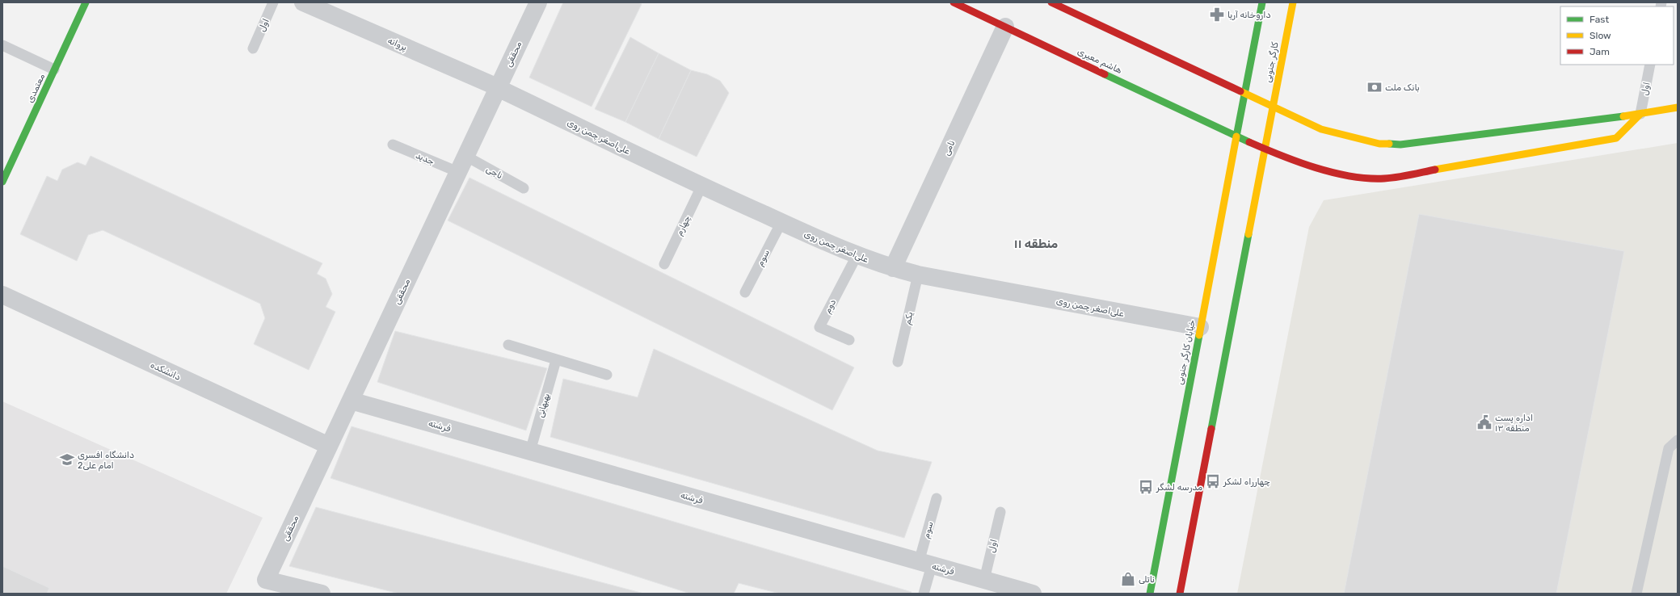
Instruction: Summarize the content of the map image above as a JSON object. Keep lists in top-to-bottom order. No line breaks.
{"streets":{"main road":["هاشم معیری","کارگر جنوبی","معتمدی","خیابان کارگر جنوبی"],"street":["پروانه","محققی","علی‌اصغر چمن روی","نامی","دانشکده","فرشته"],"lane":["اول","جدید","ناجی","چهارم","سوم","دوم","یکم","بهبهانی"]},"crossings":[["اول","هاشم معیری"],["اول","فرشته"],["پروانه","محققی"],["پروانه","علی‌اصغر چمن روی"],["محققی","علی‌اصغر چمن روی"],["محققی","جدید"],["محققی","ناجی"],["محققی","دانشکده"],["محققی","فرشته"],["هاشم معیری","کارگر جنوبی"],["هاشم معیری","نامی"],["هاشم معیری","خیابان کارگر جنوبی"],["علی‌اصغر چمن روی","نامی"],["علی‌اصغر چمن روی","چهارم"],["علی‌اصغر چمن روی","سوم"],["علی‌اصغر چمن روی","دوم"],["علی‌اصغر چمن روی","یکم"],["علی‌اصغر چمن روی","خیابان کارگر جنوبی"],["سوم","فرشته"],["بهبهانی","فرشته"]],"districts":["منطقه ۱۱"],"places":{"pharmacy":["داروخانه آریا"],"bank":["بانک ملت"],"public building":["اداره پست منطقه ۱۳"],"school or university":["دانشگاه افسری امام علی2"],"bus stop":["چهارراه لشکر","مدرسه لشگر"],"shop":["ناتلی"]},"legend":["Fast","Slow","Jam"]}
